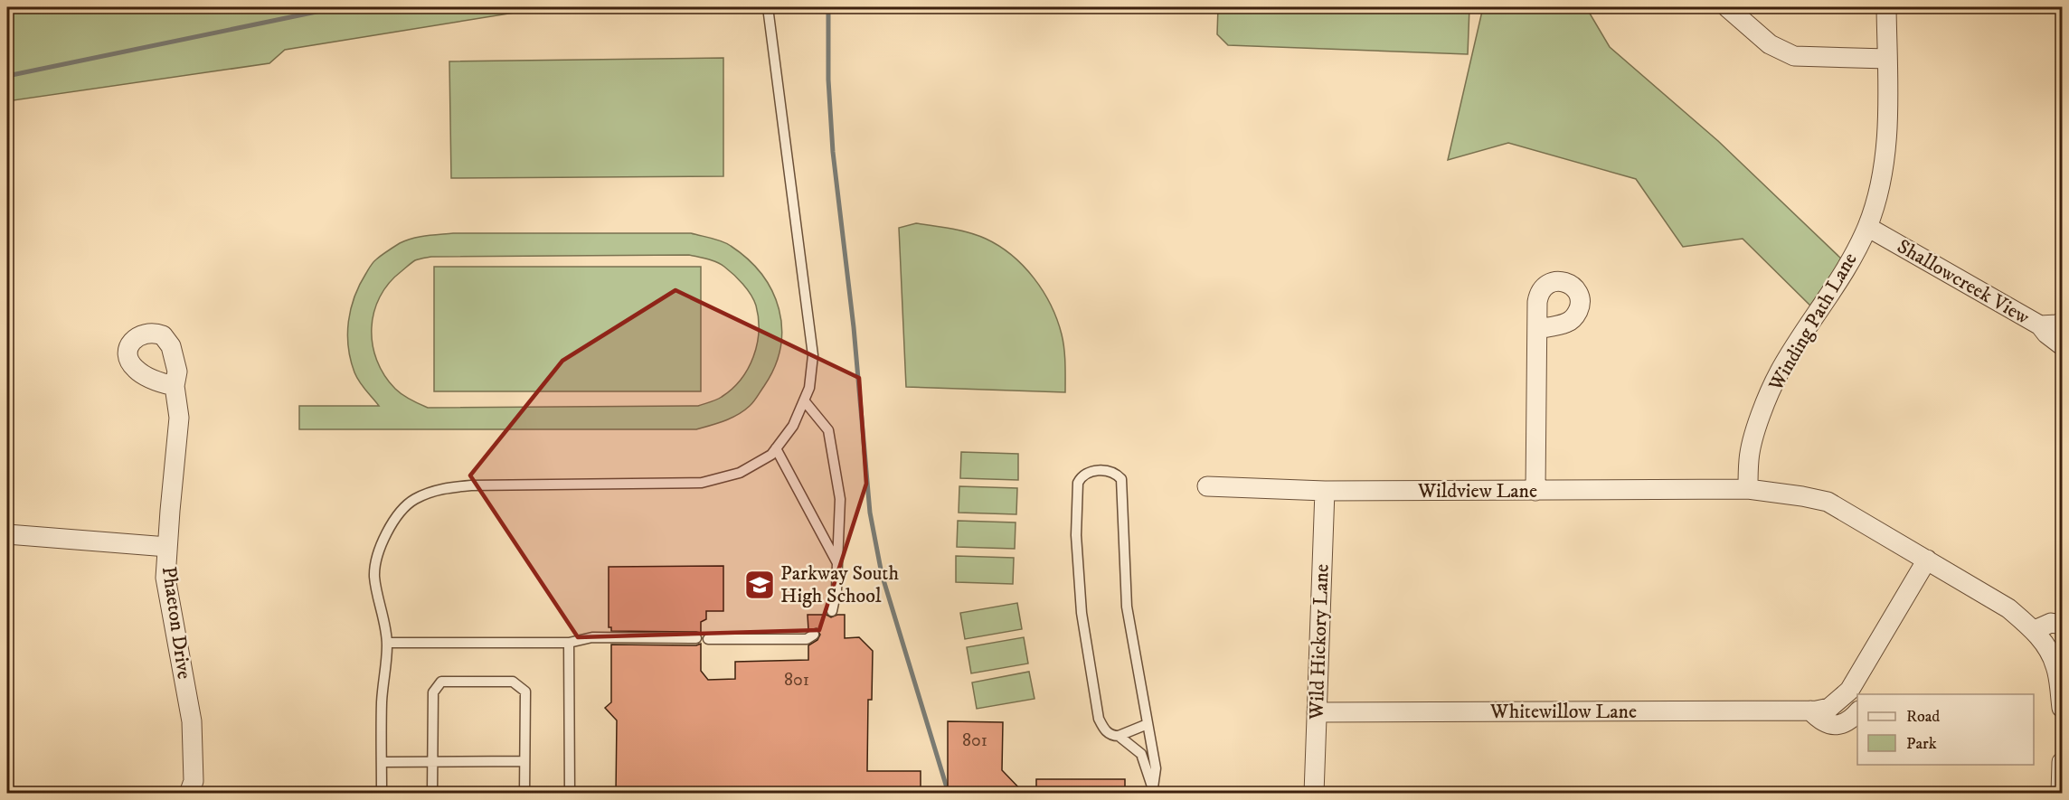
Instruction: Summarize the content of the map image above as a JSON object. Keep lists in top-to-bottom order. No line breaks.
{"streets":{"street":["Shallowcreek View","Winding Path Lane","Wildview Lane","Phaeton Drive","Wild Hickory Lane","Whitewillow Lane"]},"crossings":[["Shallowcreek View","Winding Path Lane"],["Winding Path Lane","Wildview Lane"],["Wildview Lane","Wild Hickory Lane"],["Wild Hickory Lane","Whitewillow Lane"]],"places":{"school or university":["Parkway South High School"]},"house_numbers":["801","801"],"legend":["Road","Park"]}
